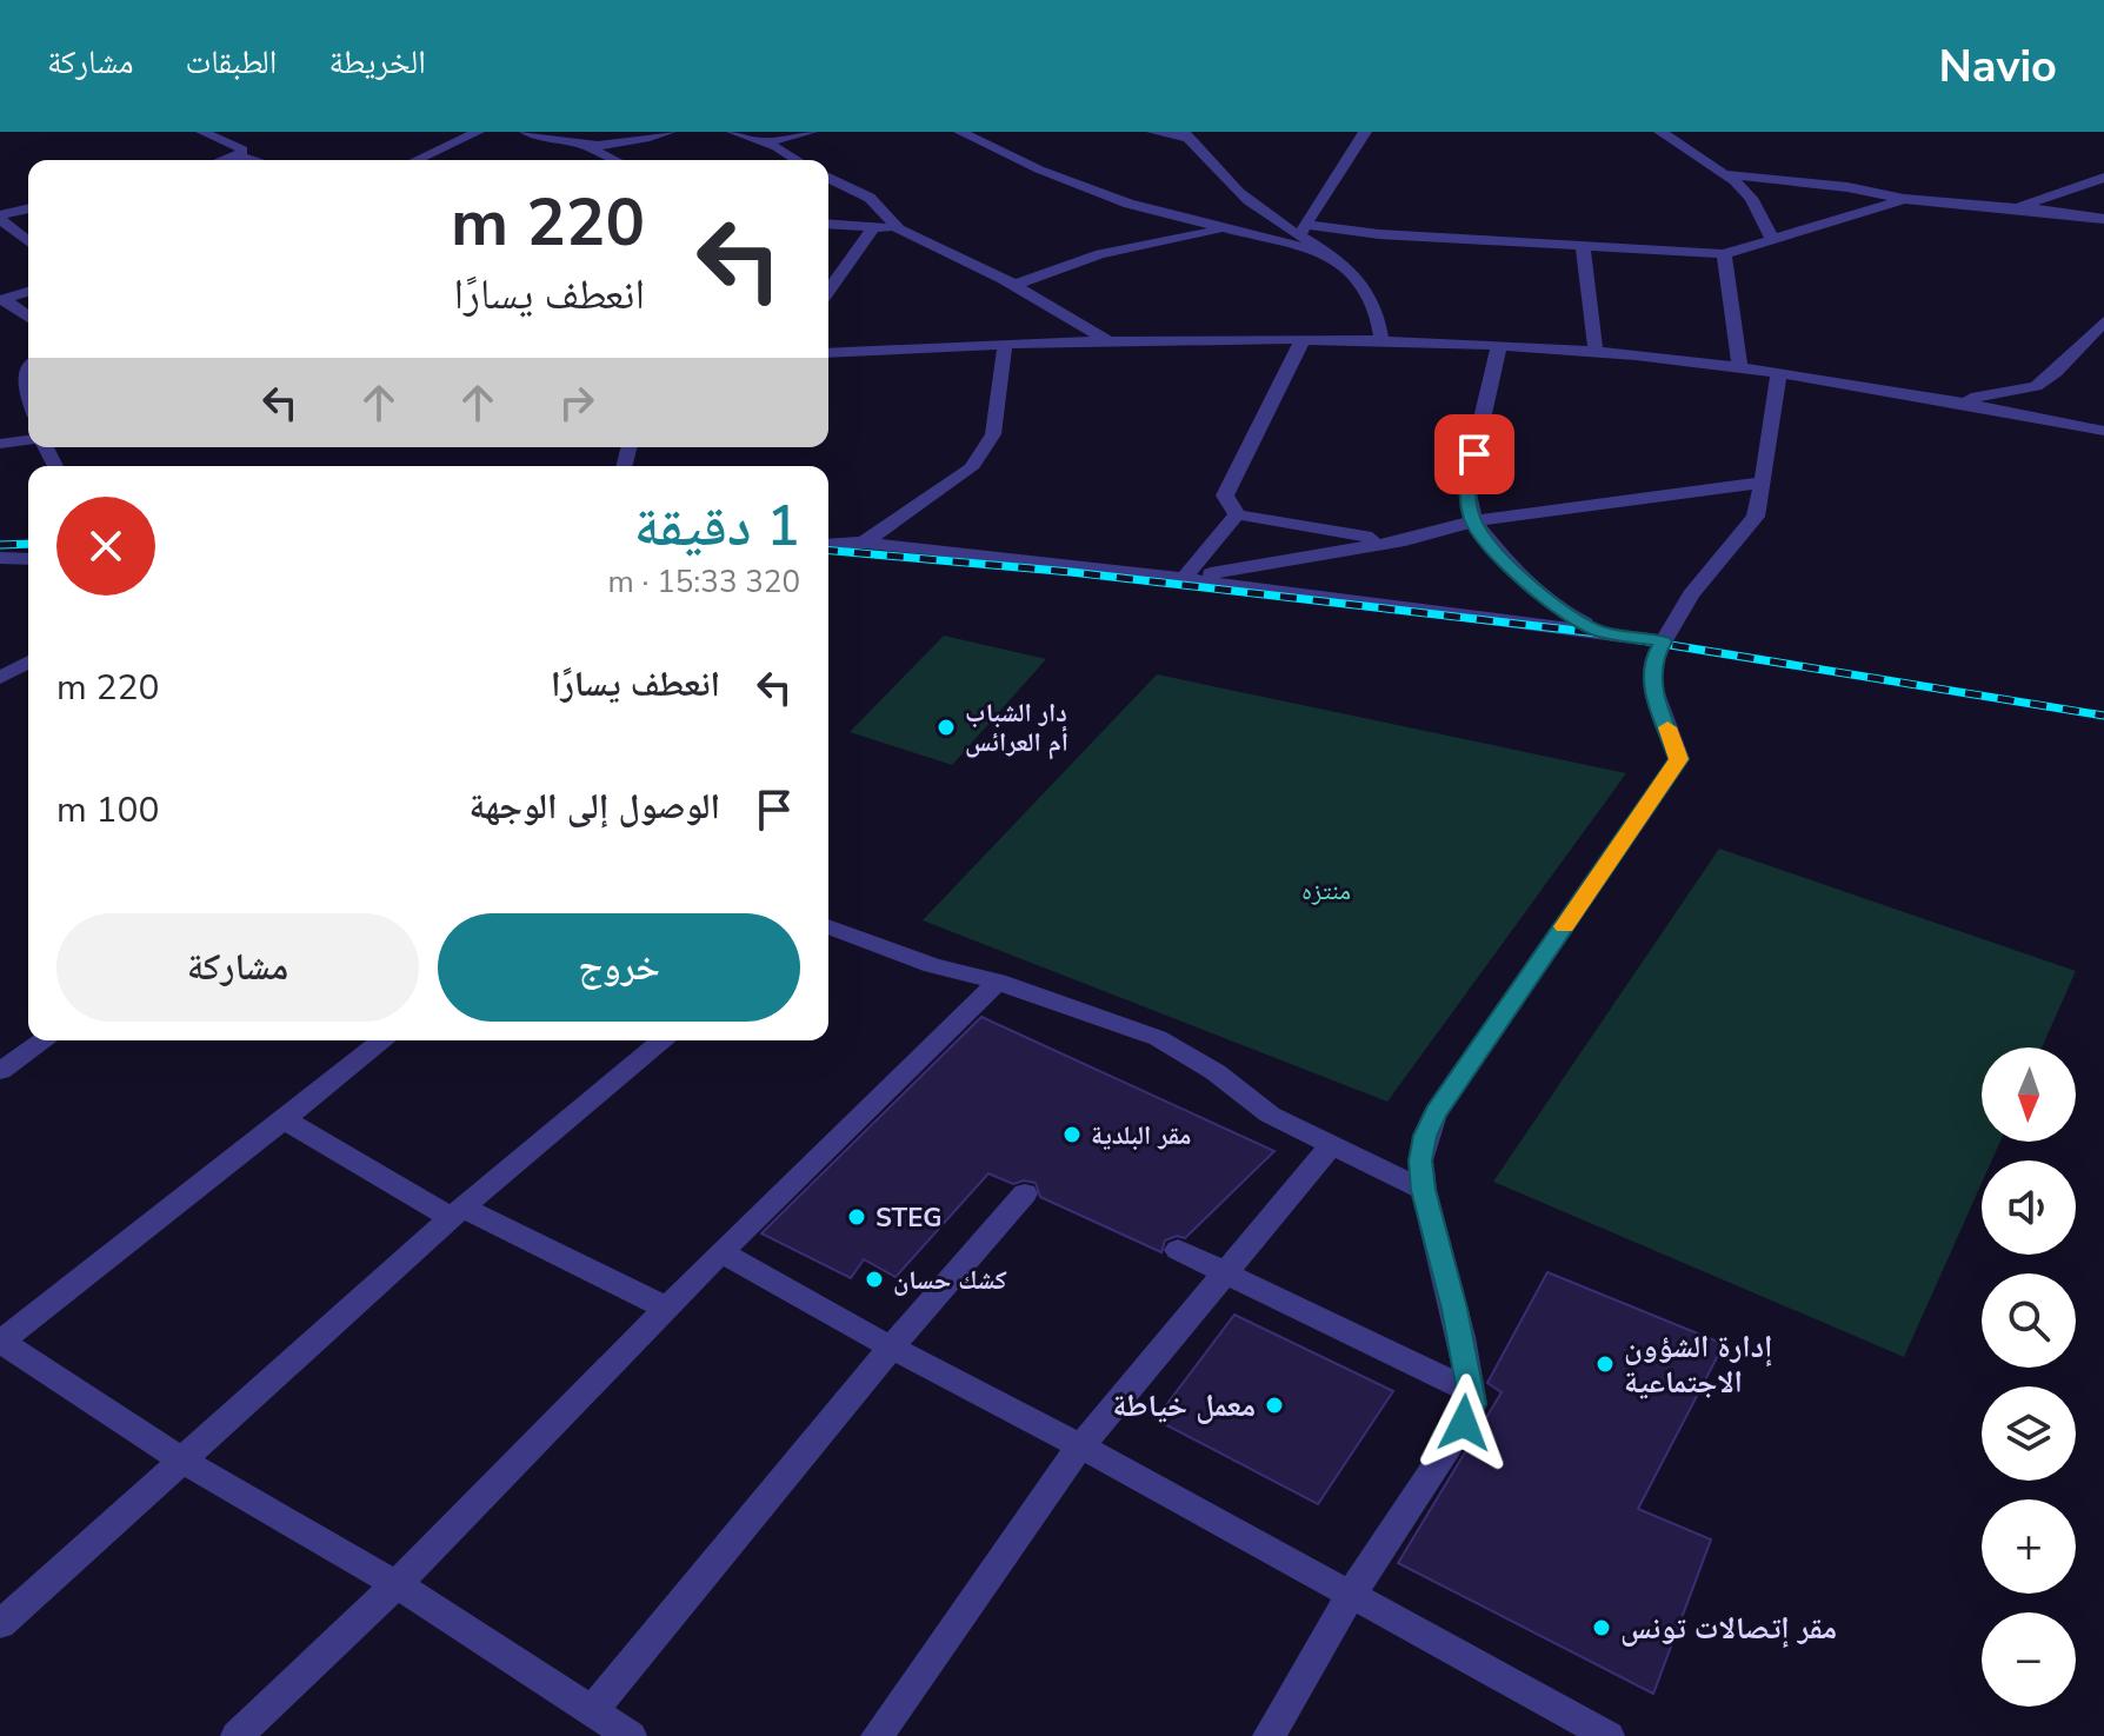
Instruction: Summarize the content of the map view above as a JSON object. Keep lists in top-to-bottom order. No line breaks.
{"parks":["منتزه"],"places":["دار الشباب أم العرائس","مقر البلدية","STEG","كشك حسان","إدارة الشؤون الاجتماعية","معمل خياطة","مقر إتصالات تونس"],"north":"bottom","page":{"header":"Navio","nav":["الخريطة","الطبقات","مشاركة"],"turn":["220 m","انعطف يسارًا"],"heading":["1 دقيقة","320 m · 15:33"],"list":[{"name":"انعطف يسارًا","value":"220 m"},{"name":"الوصول إلى الوجهة","value":"100 m"}],"buttons":["خروج","مشاركة"],"map_buttons":["+","−"]}}
